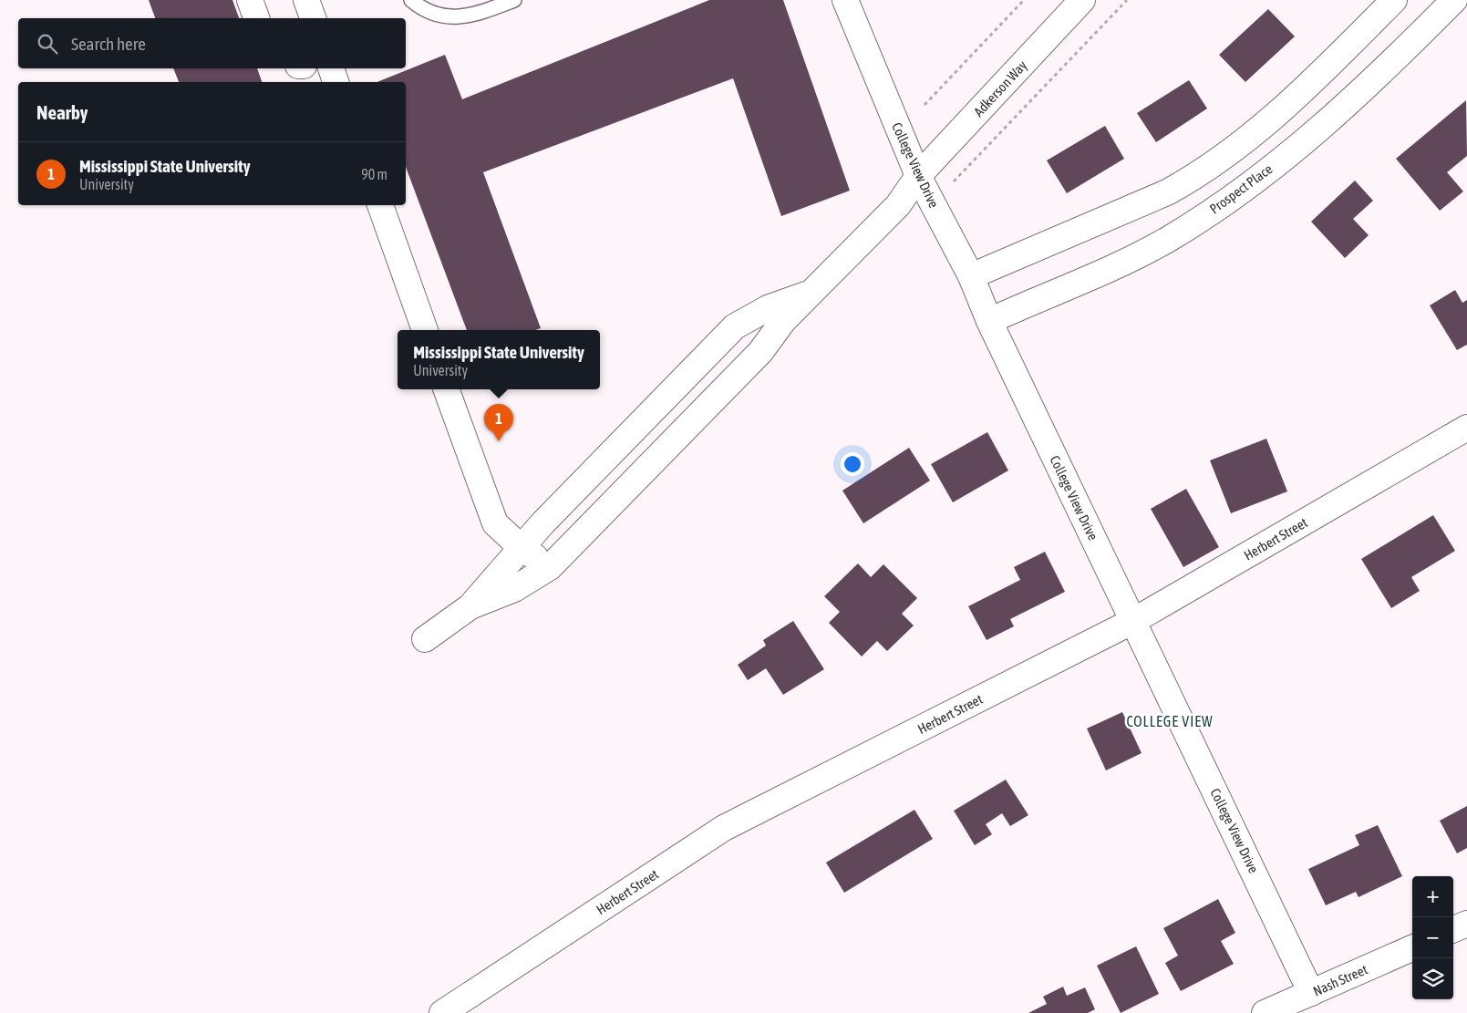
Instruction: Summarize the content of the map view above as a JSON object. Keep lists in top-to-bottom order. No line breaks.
{"streets":{"street":["Adkerson Way","College View Drive","Prospect Place","Herbert Street","Nash Street"]},"crossings":[["Adkerson Way","College View Drive"],["College View Drive","Prospect Place"],["College View Drive","Herbert Street"],["College View Drive","Nash Street"]],"districts":["COLLEGE VIEW"],"page":{"search":"Search here","heading":"Nearby","list":[{"mark":"1","name":"Mississippi State University","note":"University","value":"90 m"}],"popup":["Mississippi State University","University"],"pins":"1","map_buttons":["+","−"]}}
